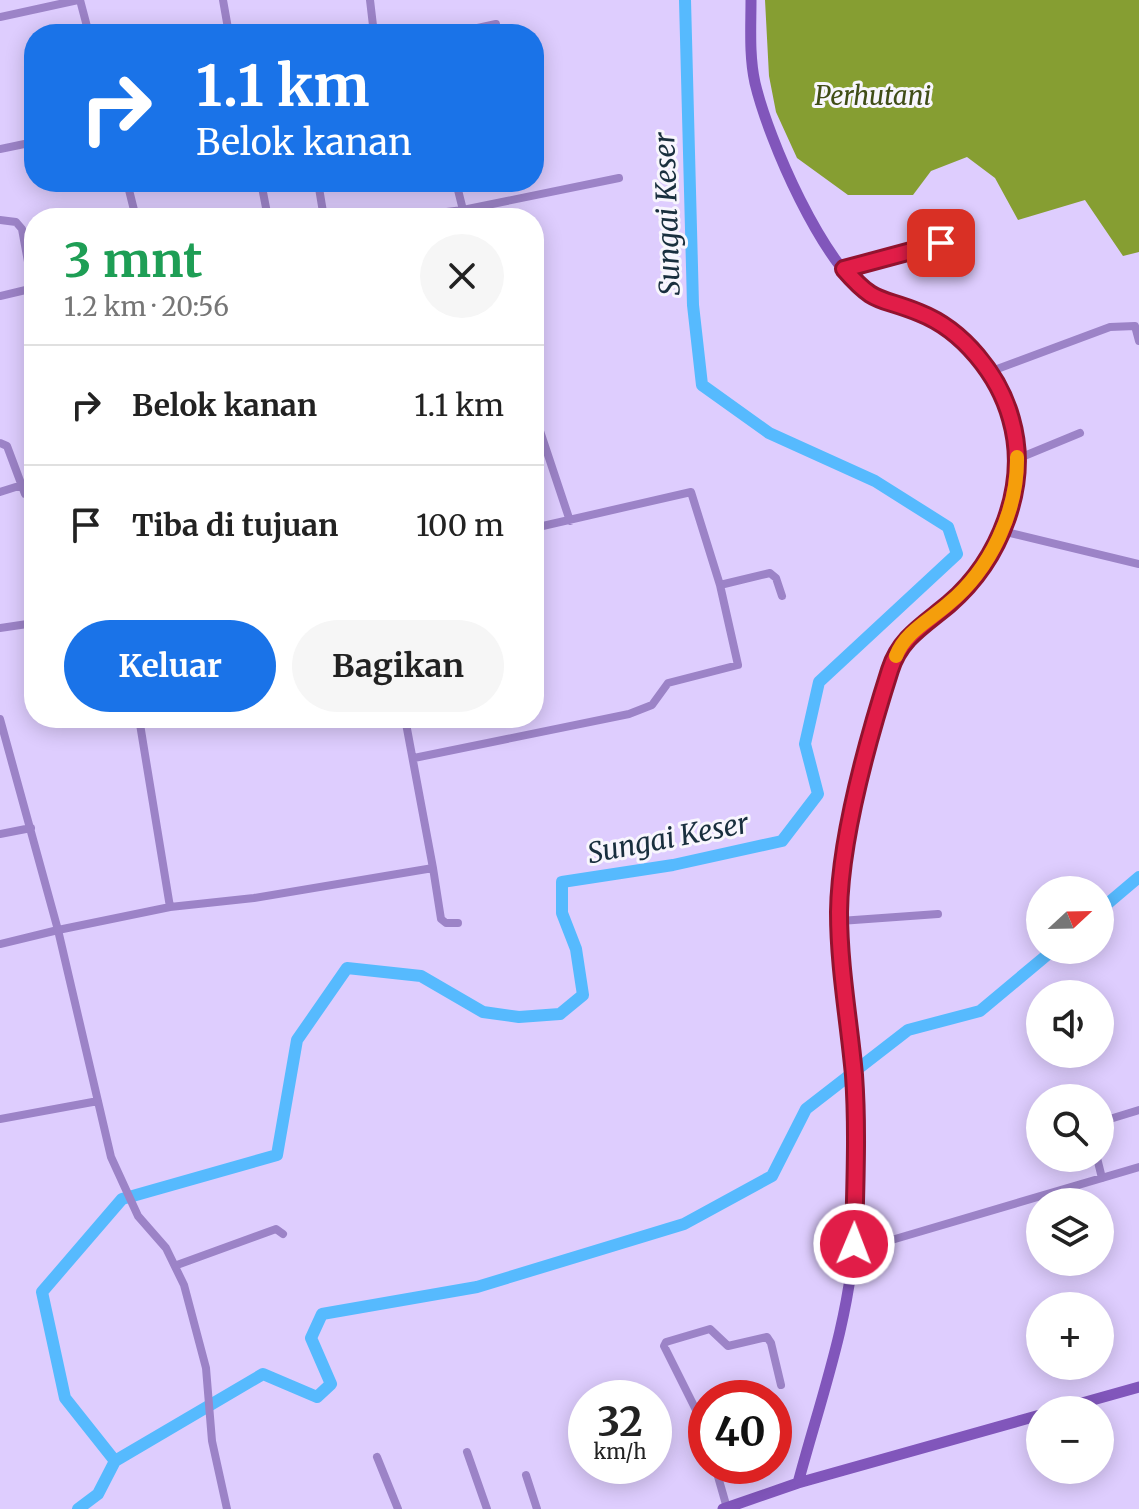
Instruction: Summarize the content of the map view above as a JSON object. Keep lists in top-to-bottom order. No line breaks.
{"water":["Sungai Keser"],"parks":["Perhutani"],"north":"right","page":{"turn":["1.1 km","Belok kanan"],"heading":["3 mnt","1.2 km · 20:56"],"list":[{"name":"Belok kanan","value":"1.1 km"},{"name":"Tiba di tujuan","value":"100 m"}],"buttons":["Keluar","Bagikan"],"map_buttons":["+","−"],"speed":"32 km/h","limit":"40"}}
